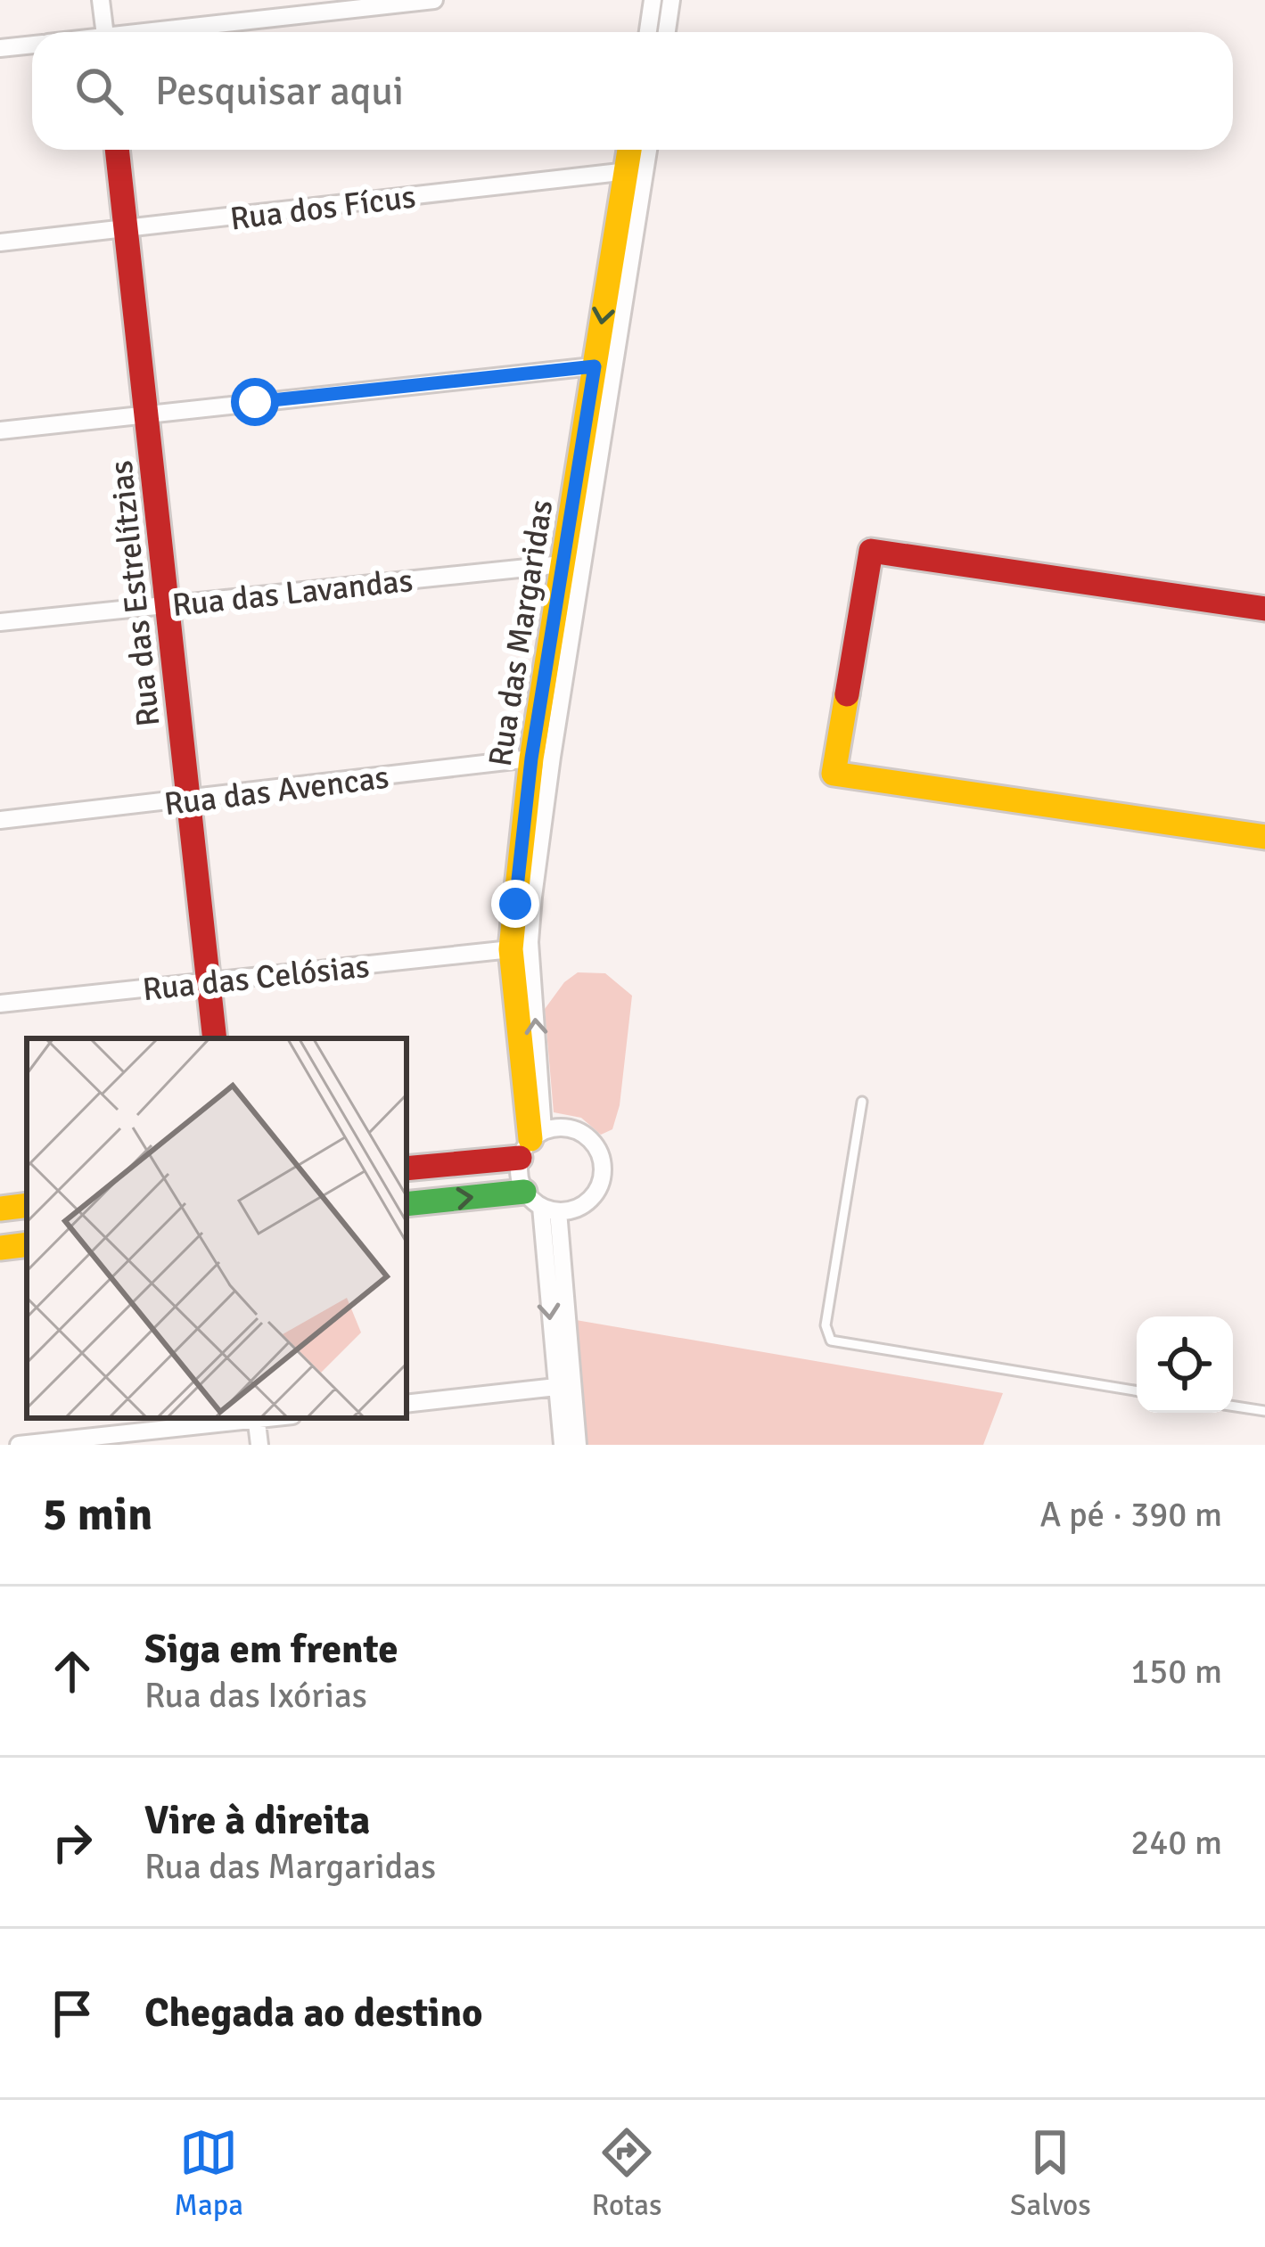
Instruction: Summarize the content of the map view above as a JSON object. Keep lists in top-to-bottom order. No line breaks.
{"streets":{"street":["Rua dos Fícus","Rua das Lavandas","Rua das Estrelítzias","Rua das Margaridas","Rua das Avencas","Rua das Celósias"]},"crossings":[["Rua dos Fícus","Rua das Estrelítzias"],["Rua dos Fícus","Rua das Margaridas"],["Rua das Lavandas","Rua das Estrelítzias"],["Rua das Lavandas","Rua das Margaridas"],["Rua das Estrelítzias","Rua das Avencas"],["Rua das Estrelítzias","Rua das Celósias"],["Rua das Margaridas","Rua das Avencas"],["Rua das Margaridas","Rua das Celósias"]],"page":{"search":"Pesquisar aqui","heading":["5 min","A pé · 390 m"],"list":[["Siga em frente","Rua das Ixórias","150 m"],["Vire à direita","Rua das Margaridas","240 m"],"Chegada ao destino"],"nav":["Mapa","Rotas","Salvos"]}}
